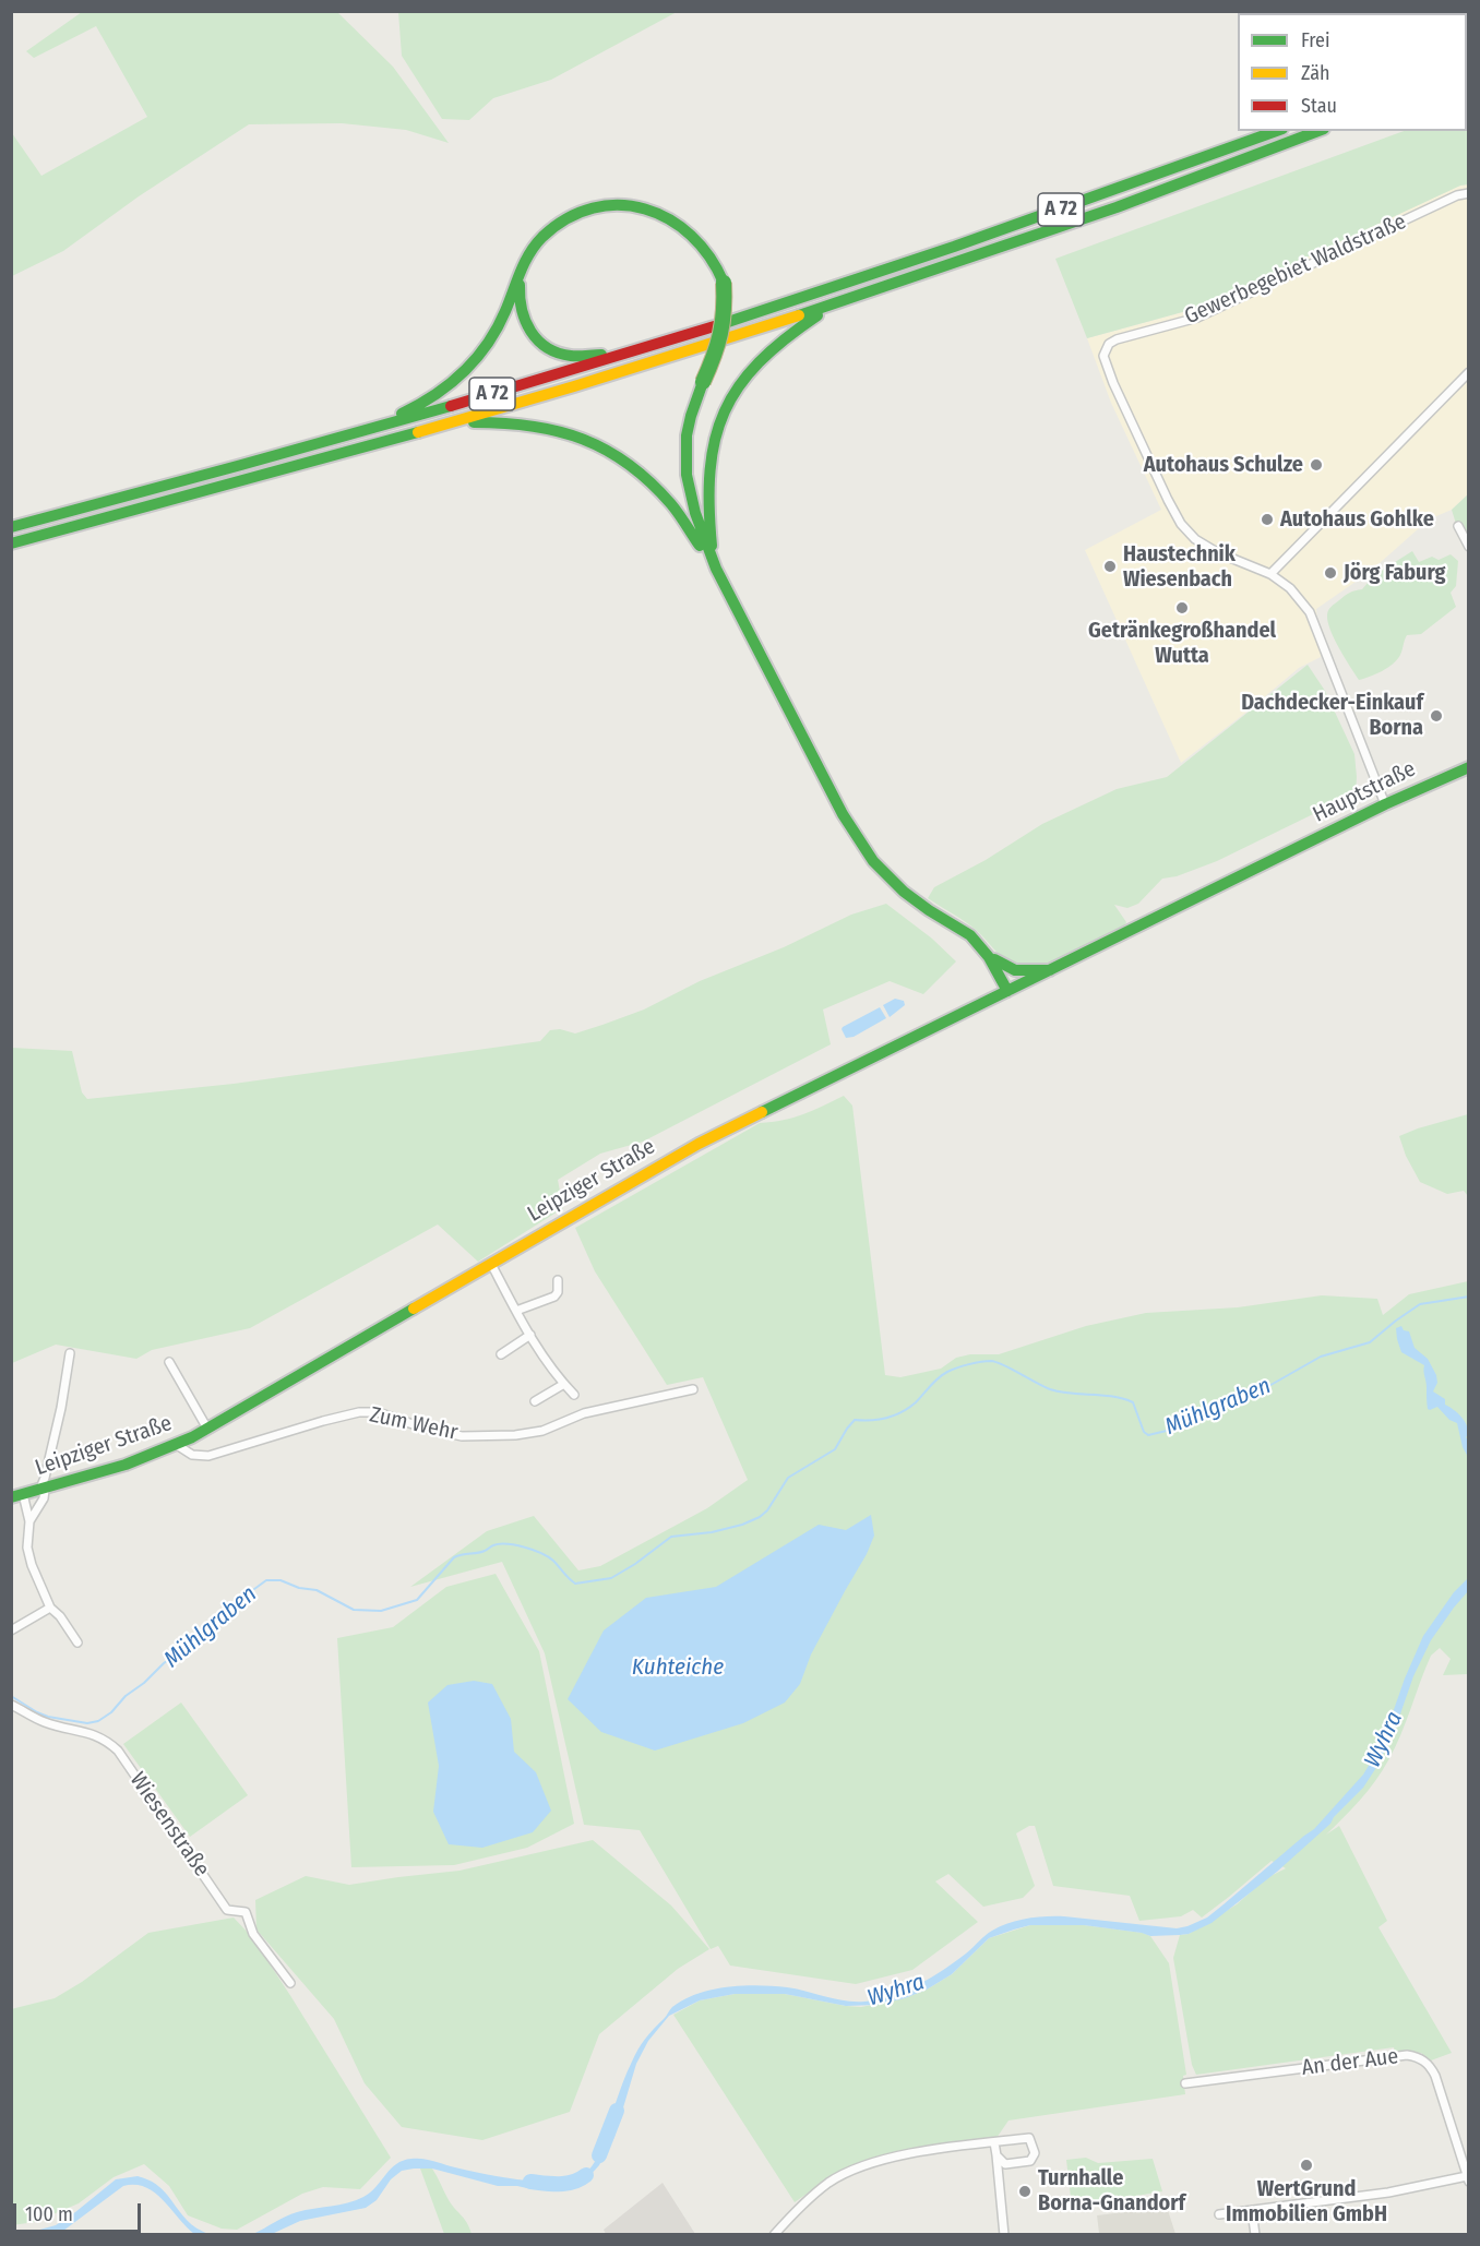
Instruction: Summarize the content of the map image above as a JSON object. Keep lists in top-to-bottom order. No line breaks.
{"streets":{"main road":["A 72","Hauptstraße","Leipziger Straße"],"street":["Gewerbegebiet Waldstraße","Zum Wehr","Wiesenstraße","An der Aue"]},"crossings":[["Gewerbegebiet Waldstraße","Hauptstraße"],["Hauptstraße","Leipziger Straße"],["Leipziger Straße","Zum Wehr"]],"water":["Mühlgraben","Kuhteiche","Wyhra"],"places":["Autohaus Schulze","Autohaus Gohlke","Haustechnik Wiesenbach","Jörg Faburg","Getränkegroßhandel Wutta","Dachdecker-Einkauf Borna","WertGrund Immobilien GmbH","Turnhalle Borna-Gnandorf"],"legend":["Frei","Zäh","Stau"],"scale_bar":"100 m"}
